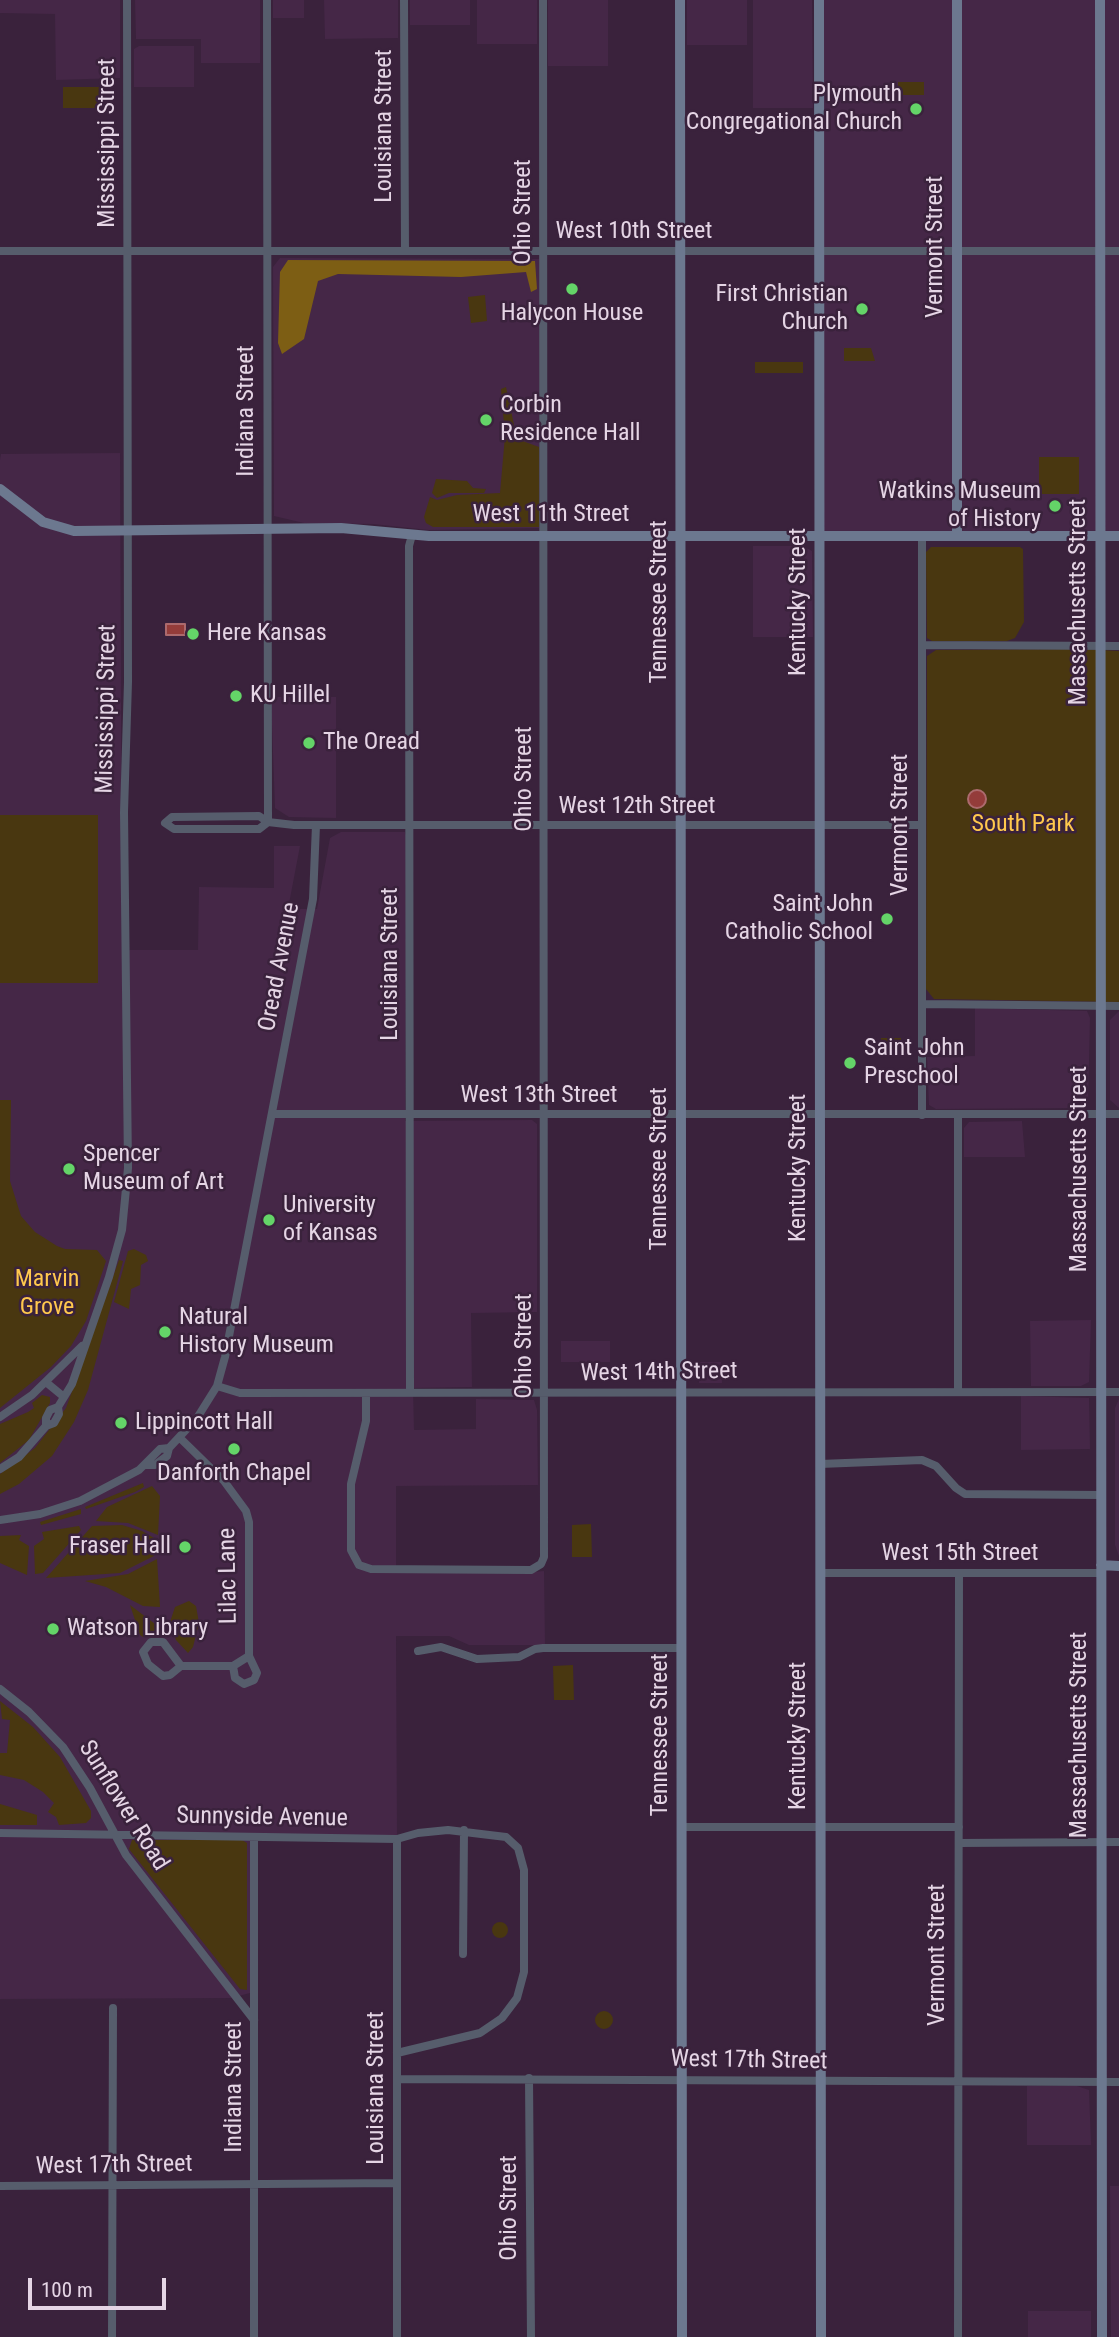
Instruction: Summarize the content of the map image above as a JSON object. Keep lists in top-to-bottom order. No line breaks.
{"streets":{"main road":["Vermont Street","West 11th Street","Tennessee Street","Kentucky Street","Massachusetts Street"],"street":["Louisiana Street","Mississippi Street","Ohio Street","West 10th Street","Indiana Street","West 12th Street","Oread Avenue","West 13th Street","West 14th Street","West 15th Street","Lilac Lane","Sunflower Road","Sunnyside Avenue","West 17th Street"]},"crossings":[["Louisiana Street","West 10th Street"],["Louisiana Street","West 11th Street"],["Louisiana Street","West 12th Street"],["Louisiana Street","West 13th Street"],["Louisiana Street","West 14th Street"],["Louisiana Street","Sunnyside Avenue"],["Louisiana Street","West 17th Street"],["Mississippi Street","West 10th Street"],["Mississippi Street","West 11th Street"],["Ohio Street","West 10th Street"],["Ohio Street","West 11th Street"],["Ohio Street","West 12th Street"],["Ohio Street","West 13th Street"],["Ohio Street","West 14th Street"],["Ohio Street","West 17th Street"],["West 10th Street","Vermont Street"],["West 10th Street","Indiana Street"],["West 10th Street","Tennessee Street"],["West 10th Street","Kentucky Street"],["West 10th Street","Massachusetts Street"],["Vermont Street","West 11th Street"],["Vermont Street","West 12th Street"],["Vermont Street","West 13th Street"],["Vermont Street","West 15th Street"],["Vermont Street","West 17th Street"],["Indiana Street","West 11th Street"],["Indiana Street","West 12th Street"],["Indiana Street","Sunflower Road"],["Indiana Street","Sunnyside Avenue"],["Indiana Street","West 17th Street"],["West 11th Street","Tennessee Street"],["West 11th Street","Kentucky Street"],["West 11th Street","Massachusetts Street"],["Tennessee Street","West 12th Street"],["Tennessee Street","West 13th Street"],["Tennessee Street","West 14th Street"],["Tennessee Street","West 17th Street"],["Kentucky Street","West 12th Street"],["Kentucky Street","West 13th Street"],["Kentucky Street","West 14th Street"],["Kentucky Street","West 15th Street"],["Kentucky Street","West 17th Street"],["Massachusetts Street","West 13th Street"],["Massachusetts Street","West 14th Street"],["Massachusetts Street","West 15th Street"],["Massachusetts Street","West 17th Street"],["West 12th Street","Oread Avenue"],["Oread Avenue","West 13th Street"],["Oread Avenue","West 14th Street"],["Oread Avenue","Lilac Lane"],["Sunflower Road","Sunnyside Avenue"]],"parks":["South Park","Marvin Grove"],"places":["Plymouth Congregational Church","Halycon House","First Christian Church","Corbin Residence Hall","Watkins Museum of History","Here Kansas","KU Hillel","The Oread","Saint John Catholic School","Saint John Preschool","Spencer Museum of Art","University of Kansas","Natural History Museum","Lippincott Hall","Danforth Chapel","Fraser Hall","Watson Library"],"scale_bar":"100 m"}
